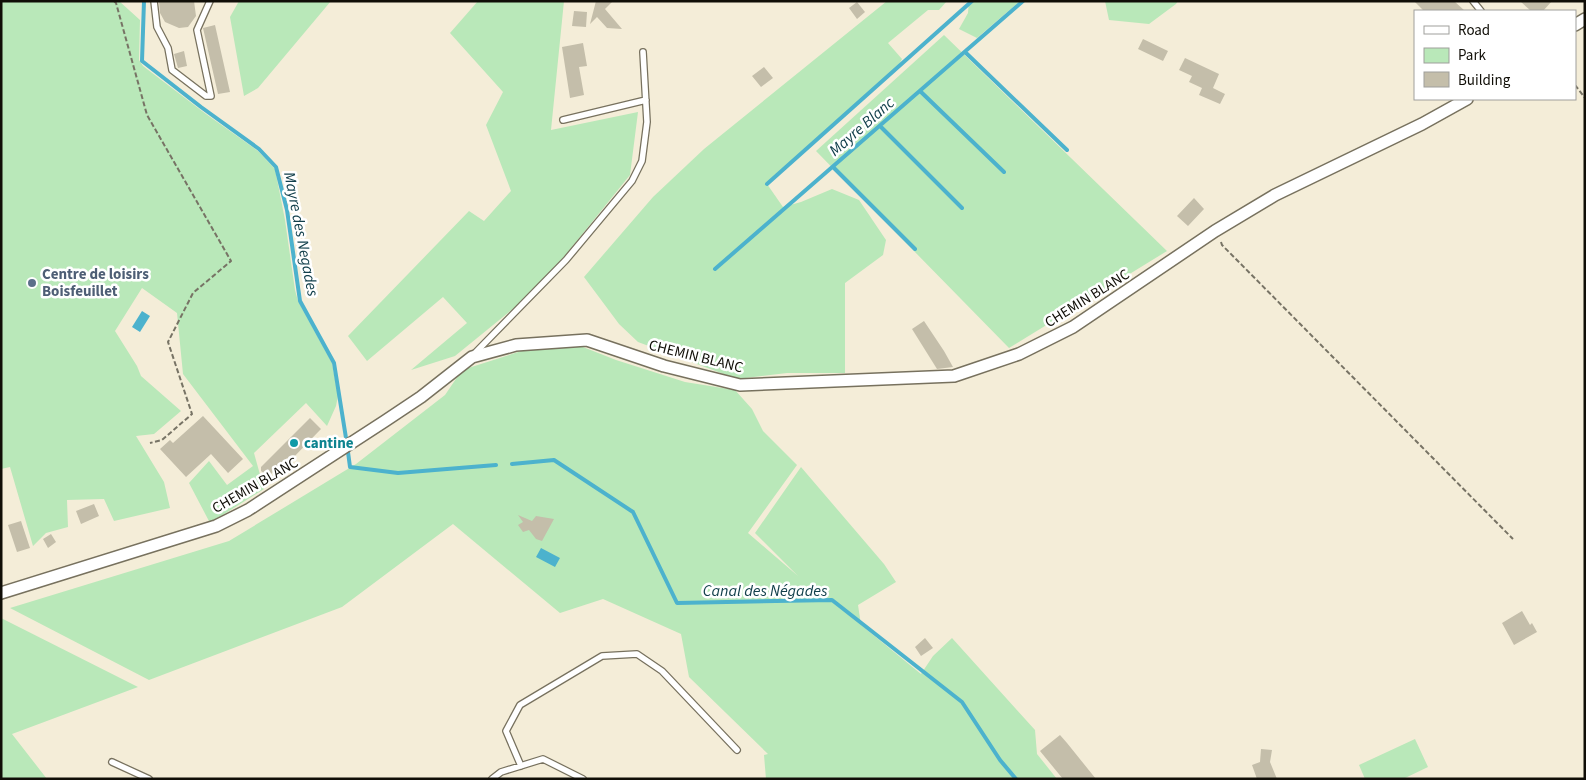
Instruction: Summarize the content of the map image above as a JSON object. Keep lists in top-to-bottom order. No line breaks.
{"streets":{"street":["CHEMIN BLANC"]},"water":["Mayre Blanc","Mayre des Negades","Canal des Négades"],"places":["Centre de loisirs Boisfeuillet","cantine"],"legend":["Road","Park","Building"]}
